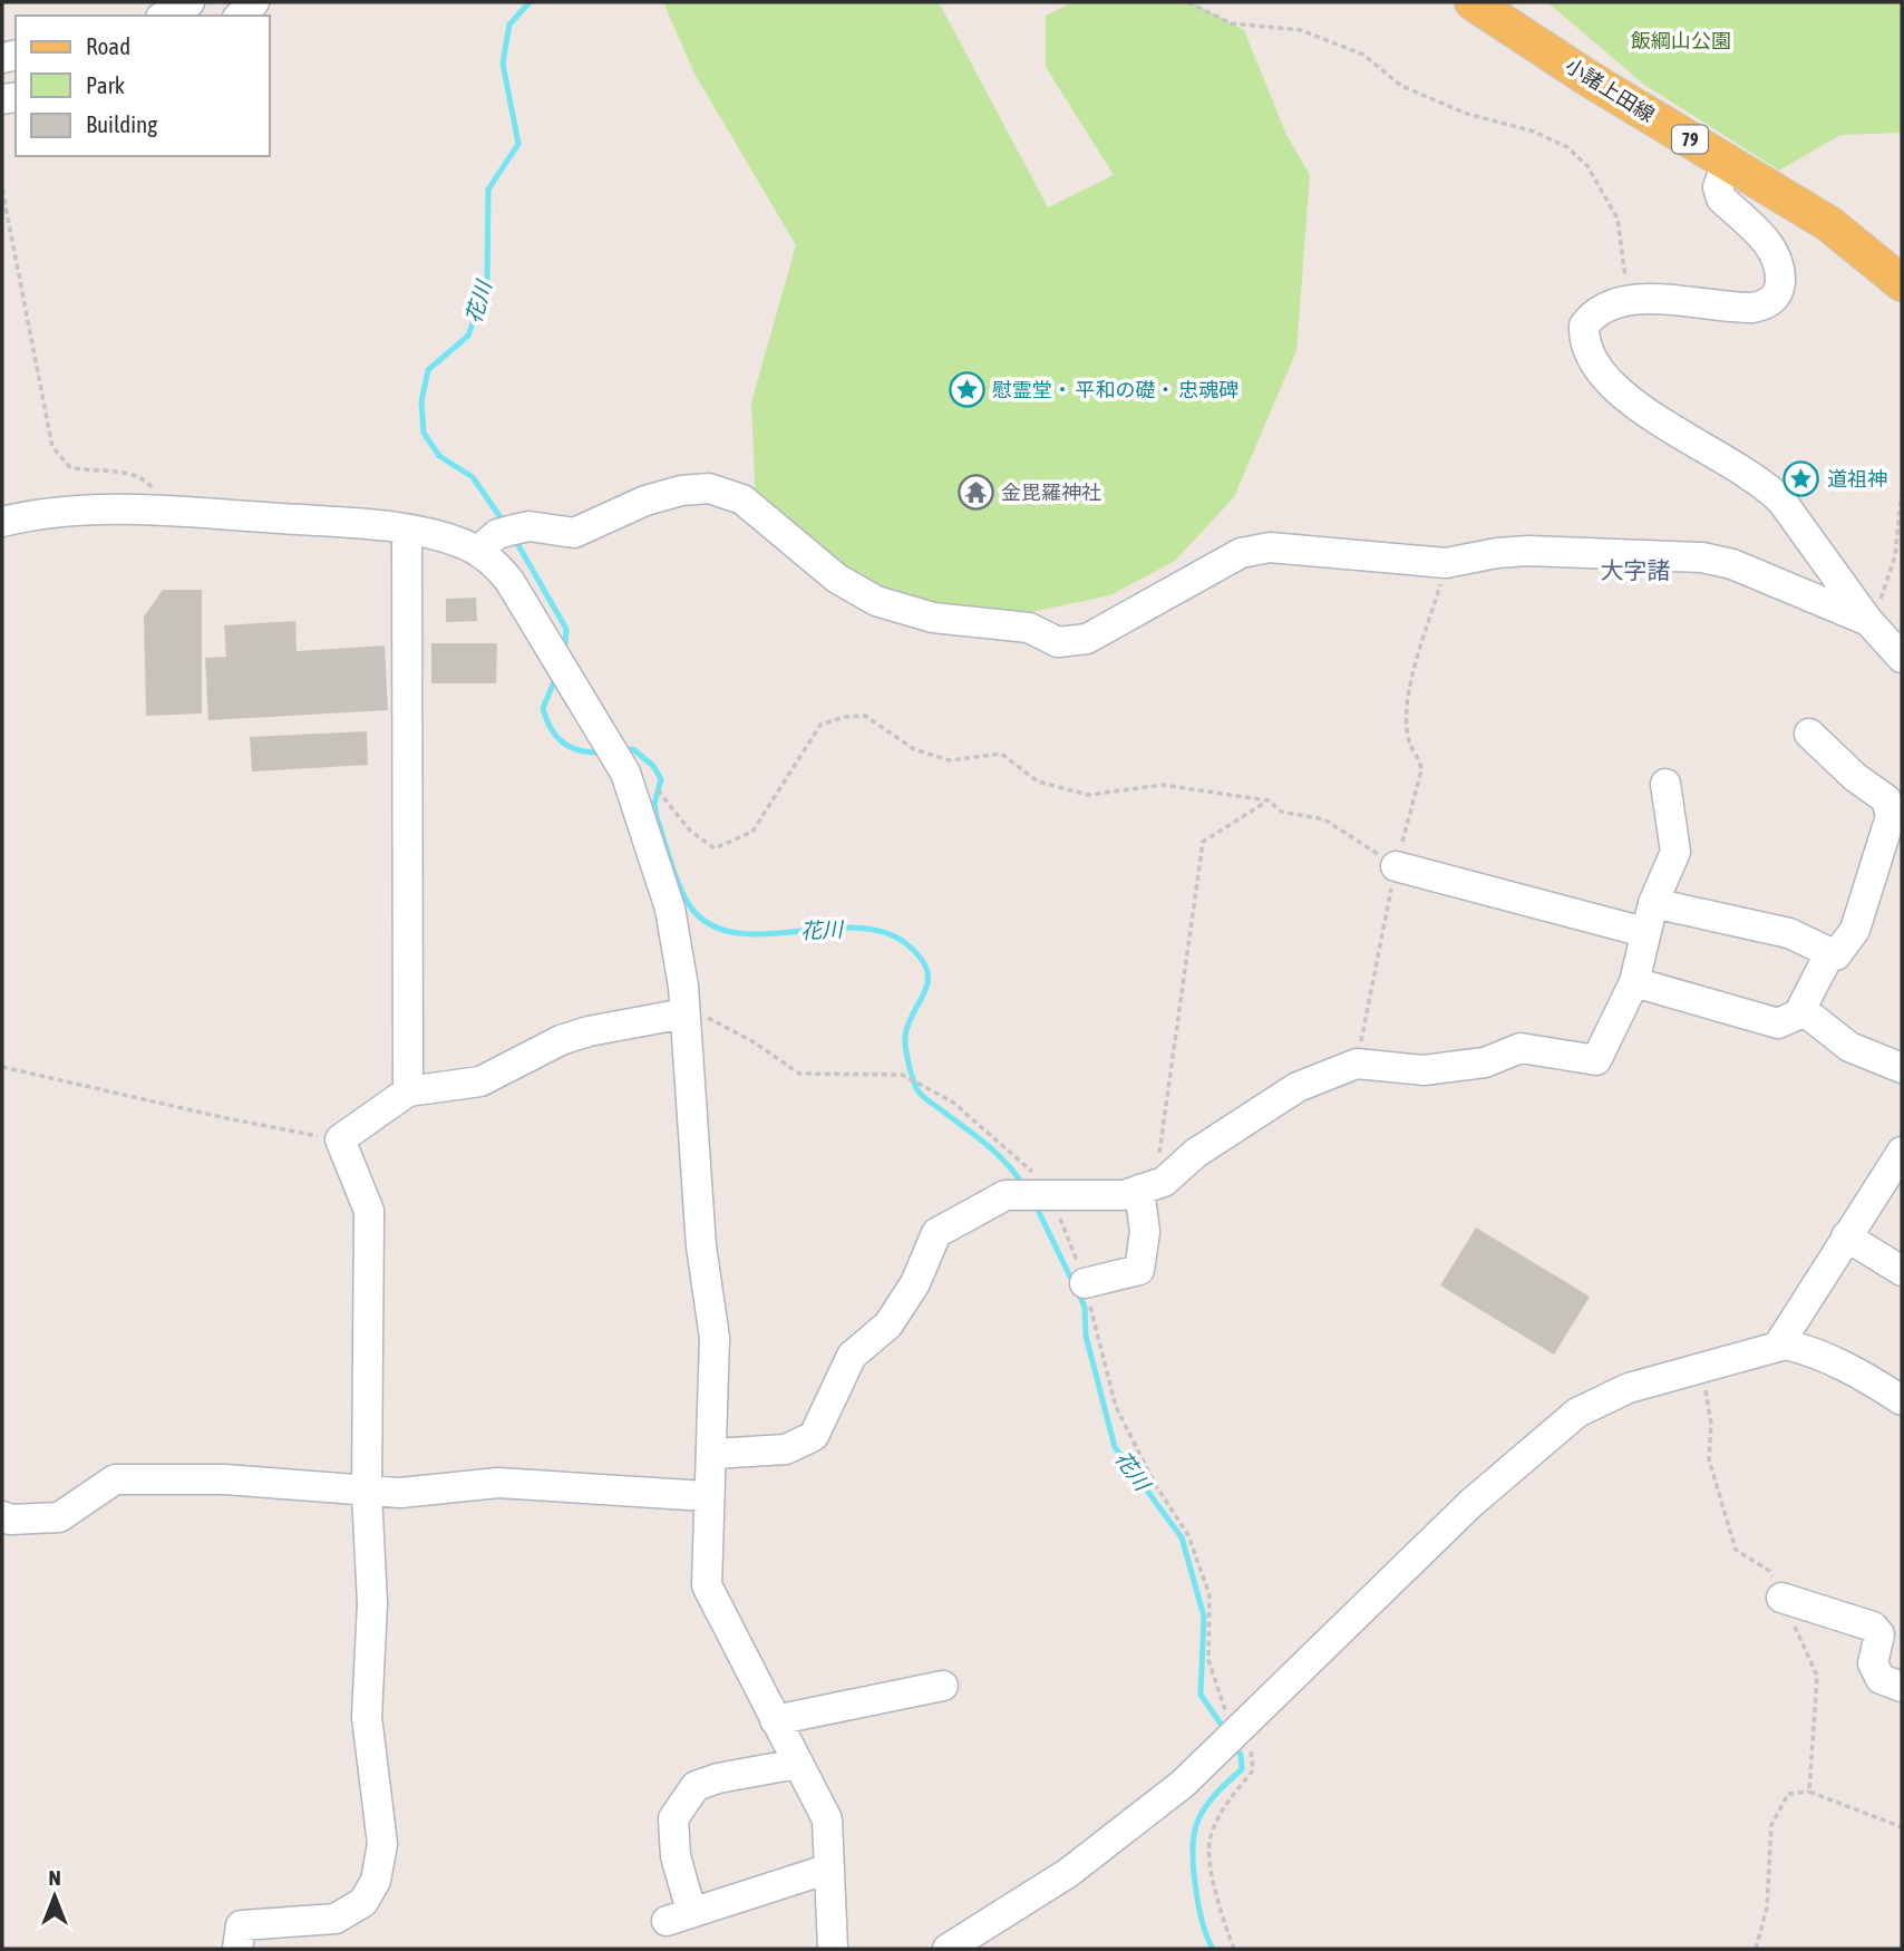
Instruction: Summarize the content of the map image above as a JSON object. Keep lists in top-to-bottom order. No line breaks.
{"streets":{"main road":["小諸上田線","79"]},"districts":["大字諸"],"water":["花川"],"parks":["飯綱山公園"],"places":{"place":["慰霊堂・ 平和の礎・ 忠魂碑","道祖神"],"temple":["金毘羅神社"]},"legend":["Road","Park","Building"],"north":"top"}
